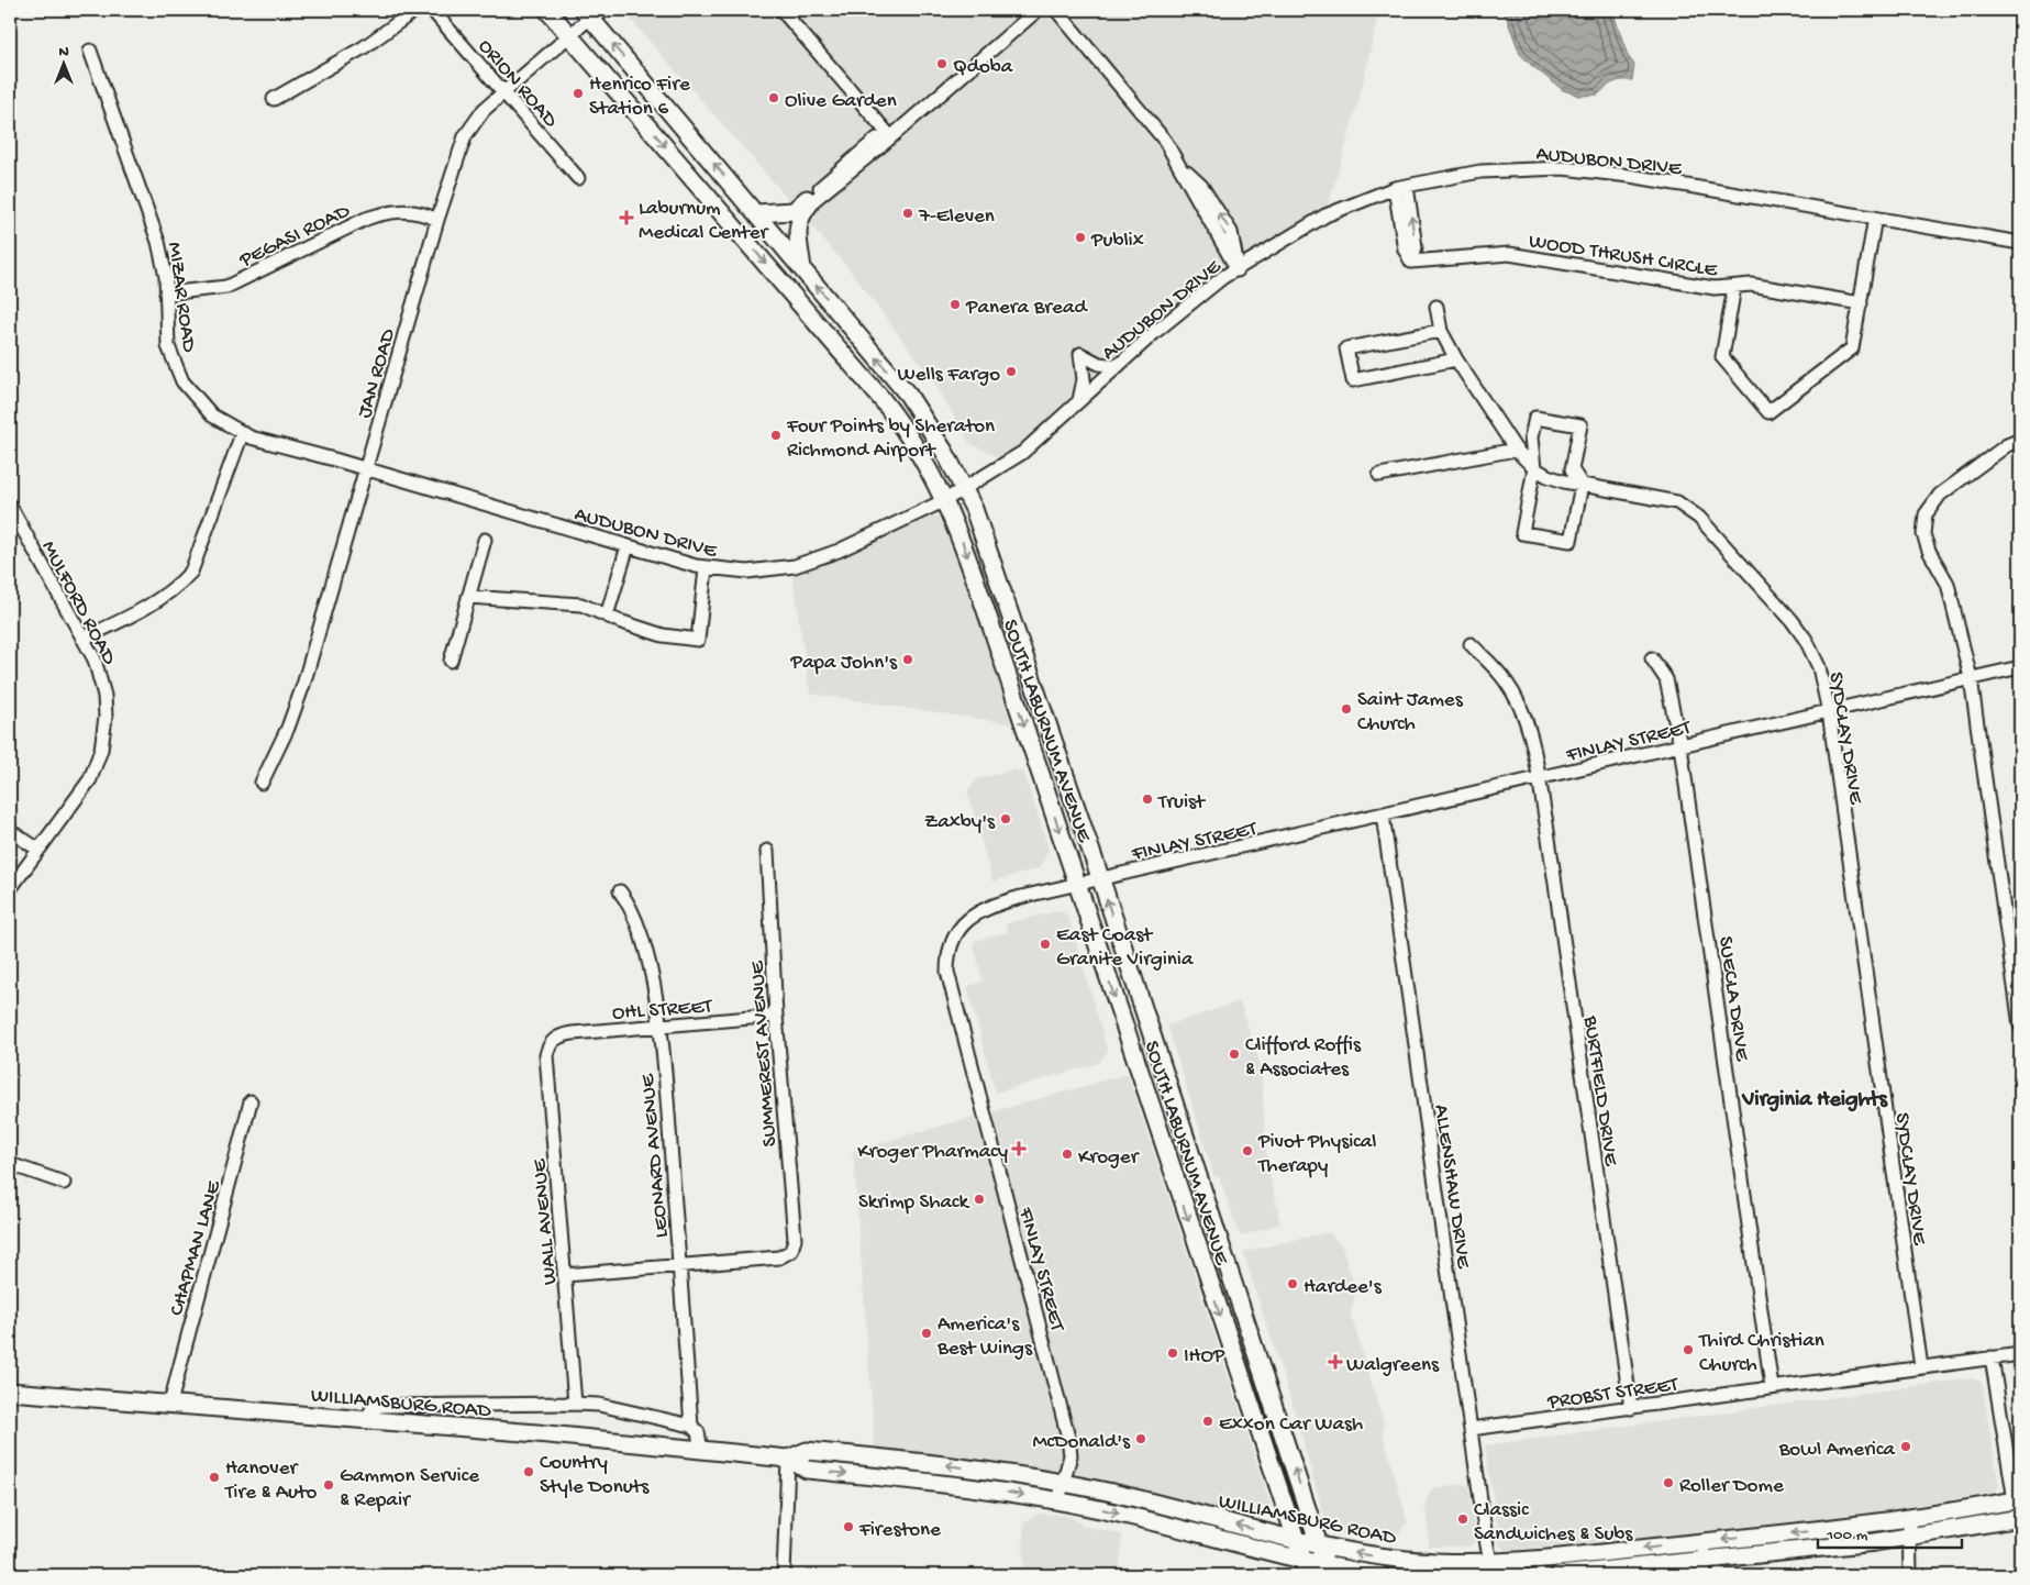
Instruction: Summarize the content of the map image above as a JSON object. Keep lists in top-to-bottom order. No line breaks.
{"streets":{"main road":["SOUTH LABURNUM AVENUE","WILLIAMSBURG ROAD"],"street":["ORION ROAD","AUDUBON DRIVE","PEGASI ROAD","WOOD THRUSH CIRCLE","MIZAR ROAD","JAN ROAD","MULFORD ROAD","SYDCLAY DRIVE","FINLAY STREET","SUECLA DRIVE","OHL STREET","SUMMEREST AVENUE","BURTFIELD DRIVE","LEONARD AVENUE","ALLENSHAW DRIVE","WALL AVENUE","CHAPMAN LANE","PROBST STREET"]},"crossings":[["ORION ROAD","JAN ROAD"],["AUDUBON DRIVE","WOOD THRUSH CIRCLE"],["AUDUBON DRIVE","MIZAR ROAD"],["AUDUBON DRIVE","JAN ROAD"],["AUDUBON DRIVE","SOUTH LABURNUM AVENUE"],["PEGASI ROAD","MIZAR ROAD"],["PEGASI ROAD","JAN ROAD"],["MIZAR ROAD","JAN ROAD"],["JAN ROAD","SOUTH LABURNUM AVENUE"],["SOUTH LABURNUM AVENUE","FINLAY STREET"],["SOUTH LABURNUM AVENUE","WILLIAMSBURG ROAD"],["SYDCLAY DRIVE","FINLAY STREET"],["SYDCLAY DRIVE","PROBST STREET"],["FINLAY STREET","SUECLA DRIVE"],["FINLAY STREET","BURTFIELD DRIVE"],["FINLAY STREET","ALLENSHAW DRIVE"],["FINLAY STREET","WILLIAMSBURG ROAD"],["SUECLA DRIVE","PROBST STREET"],["OHL STREET","SUMMEREST AVENUE"],["OHL STREET","LEONARD AVENUE"],["OHL STREET","WALL AVENUE"],["SUMMEREST AVENUE","LEONARD AVENUE"],["BURTFIELD DRIVE","PROBST STREET"],["LEONARD AVENUE","WILLIAMSBURG ROAD"],["ALLENSHAW DRIVE","PROBST STREET"],["ALLENSHAW DRIVE","WILLIAMSBURG ROAD"],["CHAPMAN LANE","WILLIAMSBURG ROAD"]],"districts":["Virginia Heights"],"places":{"other":["Qdoba","Henrico Fire Station 6","Olive Garden","7-Eleven","Publix","Panera Bread","Wells Fargo","Four Points by Sheraton Richmond Airport","Papa John's","Saint James Church","Truist","Zaxby's","East Coast Granite Virginia","Clifford Roffis & Associates","Pivot Physical Therapy","Kroger","Skrimp Shack","Hardee's","America's Best Wings","Third Christian Church","IHOP","Exxon Car Wash","McDonald's","Bowl America","Country Style Donuts","Hanover Tire & Auto","Roller Dome","Gammon Service & Repair","Classic Sandwiches & Subs","Firestone"],"health":["Laburnum Medical Center","Kroger Pharmacy","Walgreens"]},"scale_bar":"100 m","north":"top"}
